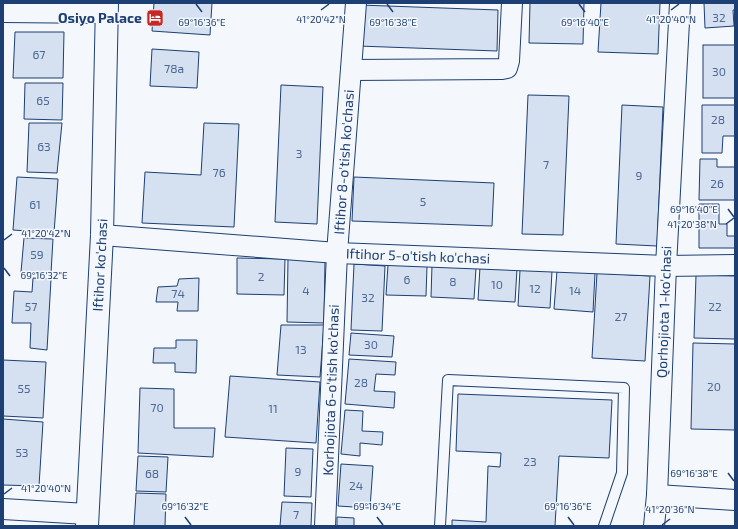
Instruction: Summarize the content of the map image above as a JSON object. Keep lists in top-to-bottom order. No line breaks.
{"streets":{"main road":["Iftihor ko'chasi"],"street":["Iftihor 8-o'tish ko'chasi","Iftihor 5-o'tish ko'chasi","Qorhojiota 1-ko'chasi","Korhojiota 6-o'tish ko'chasi"]},"crossings":[["Iftihor 8-o'tish ko'chasi","Iftihor 5-o'tish ko'chasi"],["Iftihor 8-o'tish ko'chasi","Korhojiota 6-o'tish ko'chasi"],["Iftihor 5-o'tish ko'chasi","Iftihor ko'chasi"],["Iftihor 5-o'tish ko'chasi","Qorhojiota 1-ko'chasi"],["Iftihor 5-o'tish ko'chasi","Korhojiota 6-o'tish ko'chasi"]],"places":{"hotel":["Osiyo Palace"]},"house_numbers":["32","67","78a","30","65","28","63","3","7","76","9","26","5","61","59","2","6","8","10","12","4","14","74","32","57","22","27","30","13","28","20","55","70","11","53","23","9","68","24","7"],"coordinates":["41°20'42\"N","41°20'40\"N","69°16'36\"E","69°16'38\"E","69°16'40\"E","41°20'38\"N","69°16'32\"E","69°16'34\"E","41°20'36\"N"]}
